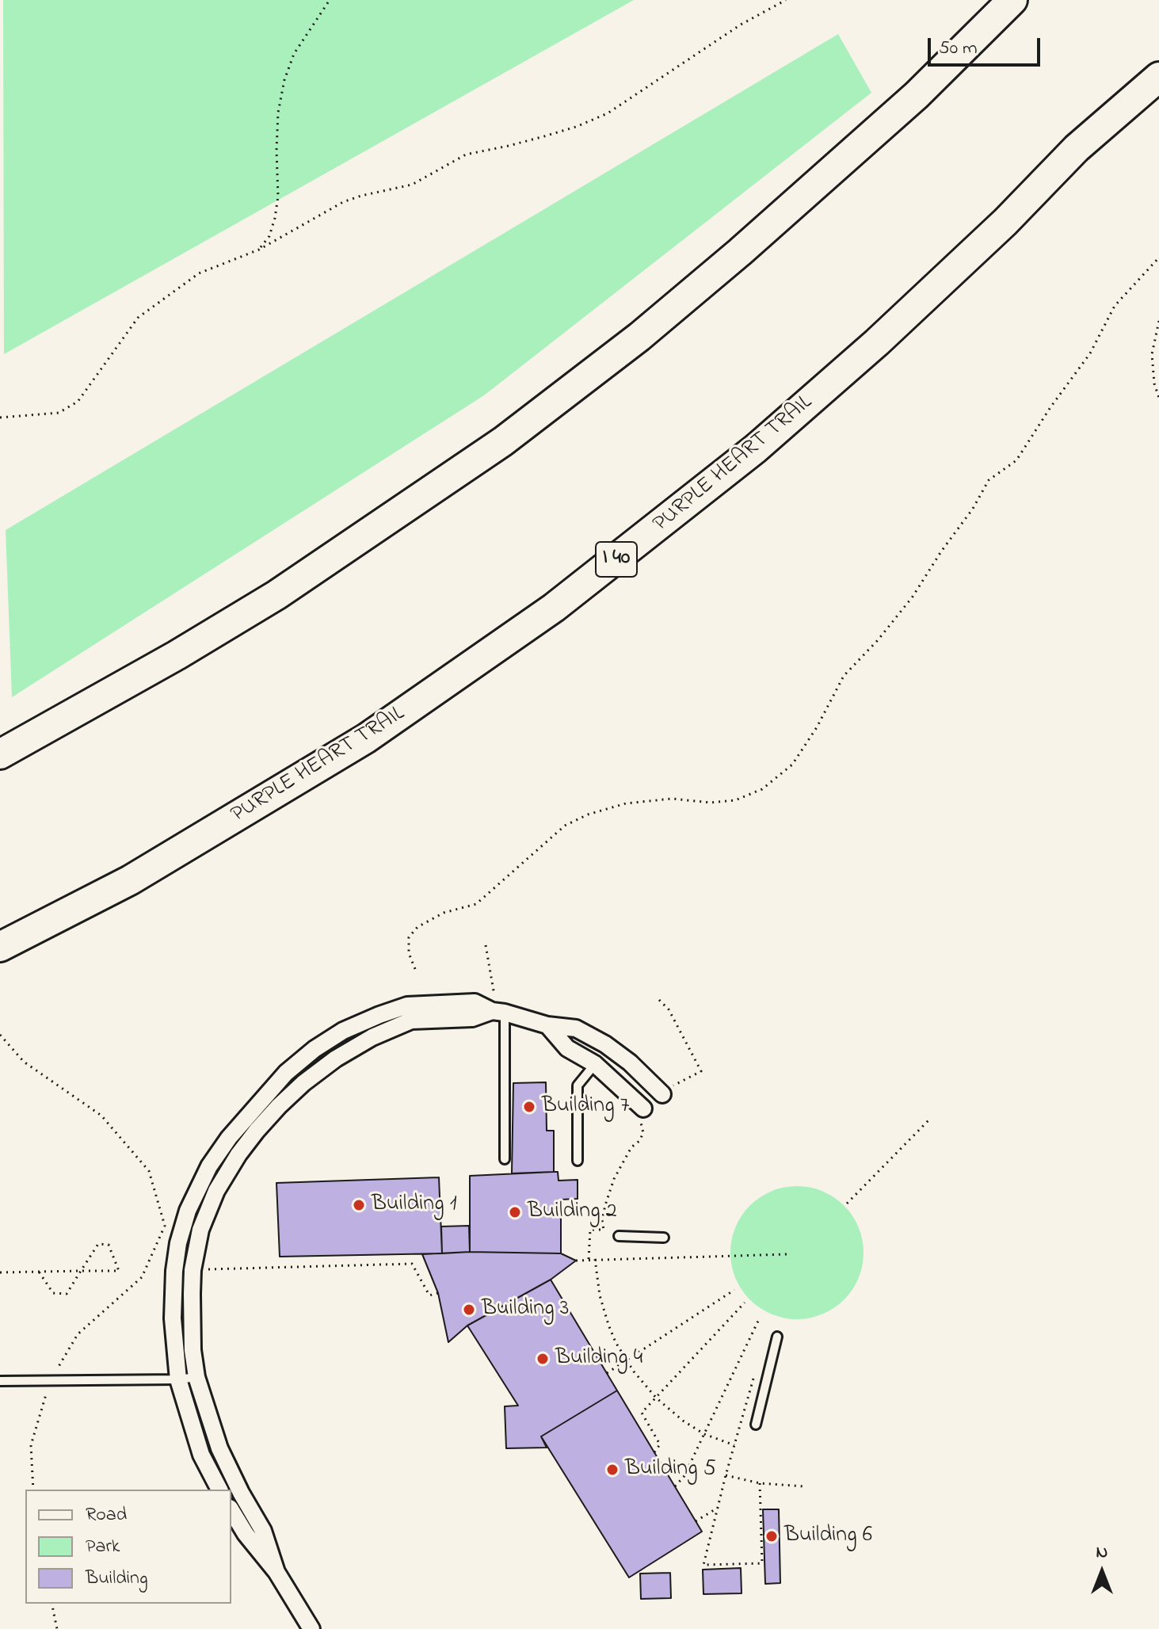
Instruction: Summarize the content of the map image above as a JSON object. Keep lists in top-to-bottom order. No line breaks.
{"streets":{"highway":["PURPLE HEART TRAIL","I 40"]},"places":["Building 7","Building 1","Building 2","Building 3","Building 4","Building 5","Building 6"],"legend":["Road","Park","Building"],"scale_bar":"50 m","north":"top"}
